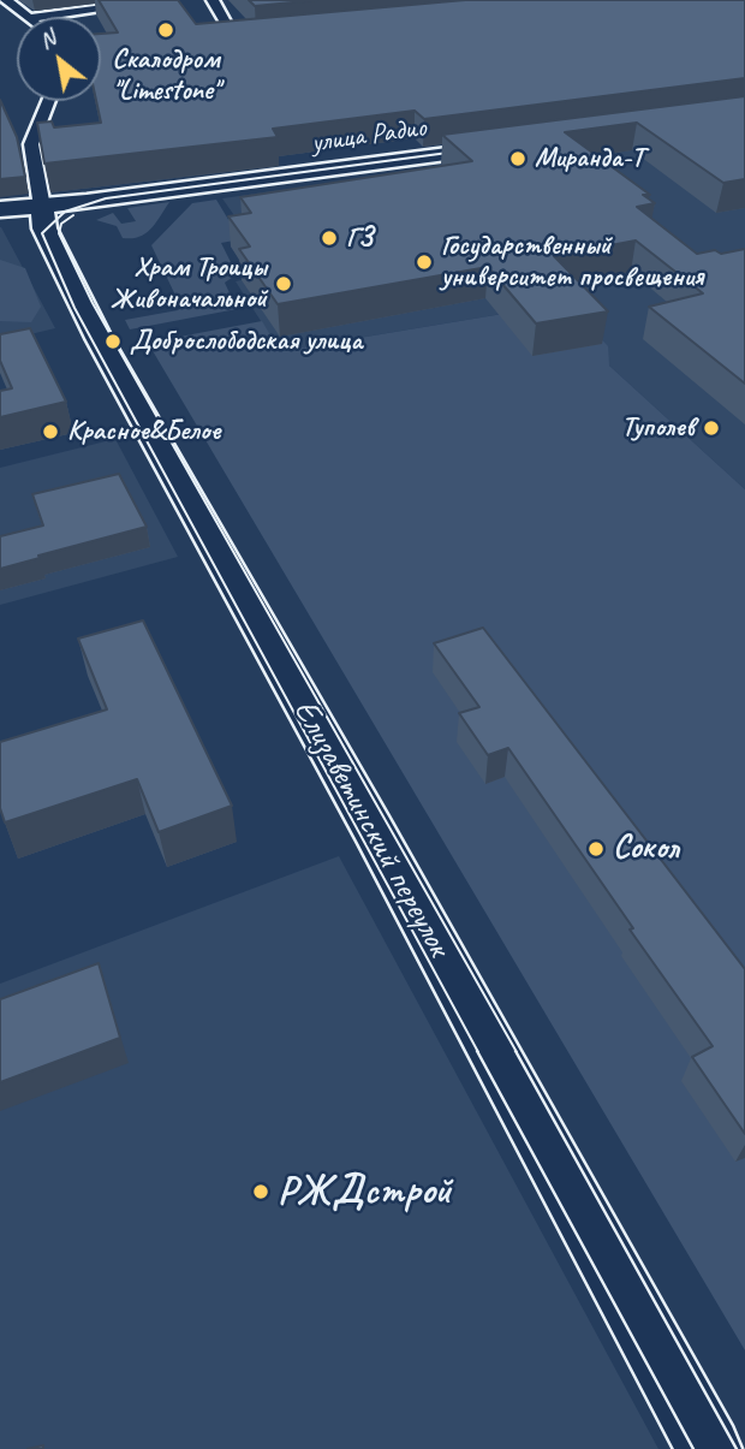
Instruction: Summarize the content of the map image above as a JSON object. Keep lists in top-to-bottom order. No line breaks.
{"streets":{"street":["улица Радио","Елизаветинский переулок"]},"crossings":[["улица Радио","Елизаветинский переулок"]],"places":["Скалодром \"Limestone\"","Миранда-Т","ГЗ","Государственный университет просвещения","Храм Троицы Живоначальной","Доброслободская улица","Туполев","Красное&Белое","Сокол","РЖДстрой"],"north":"top left"}
